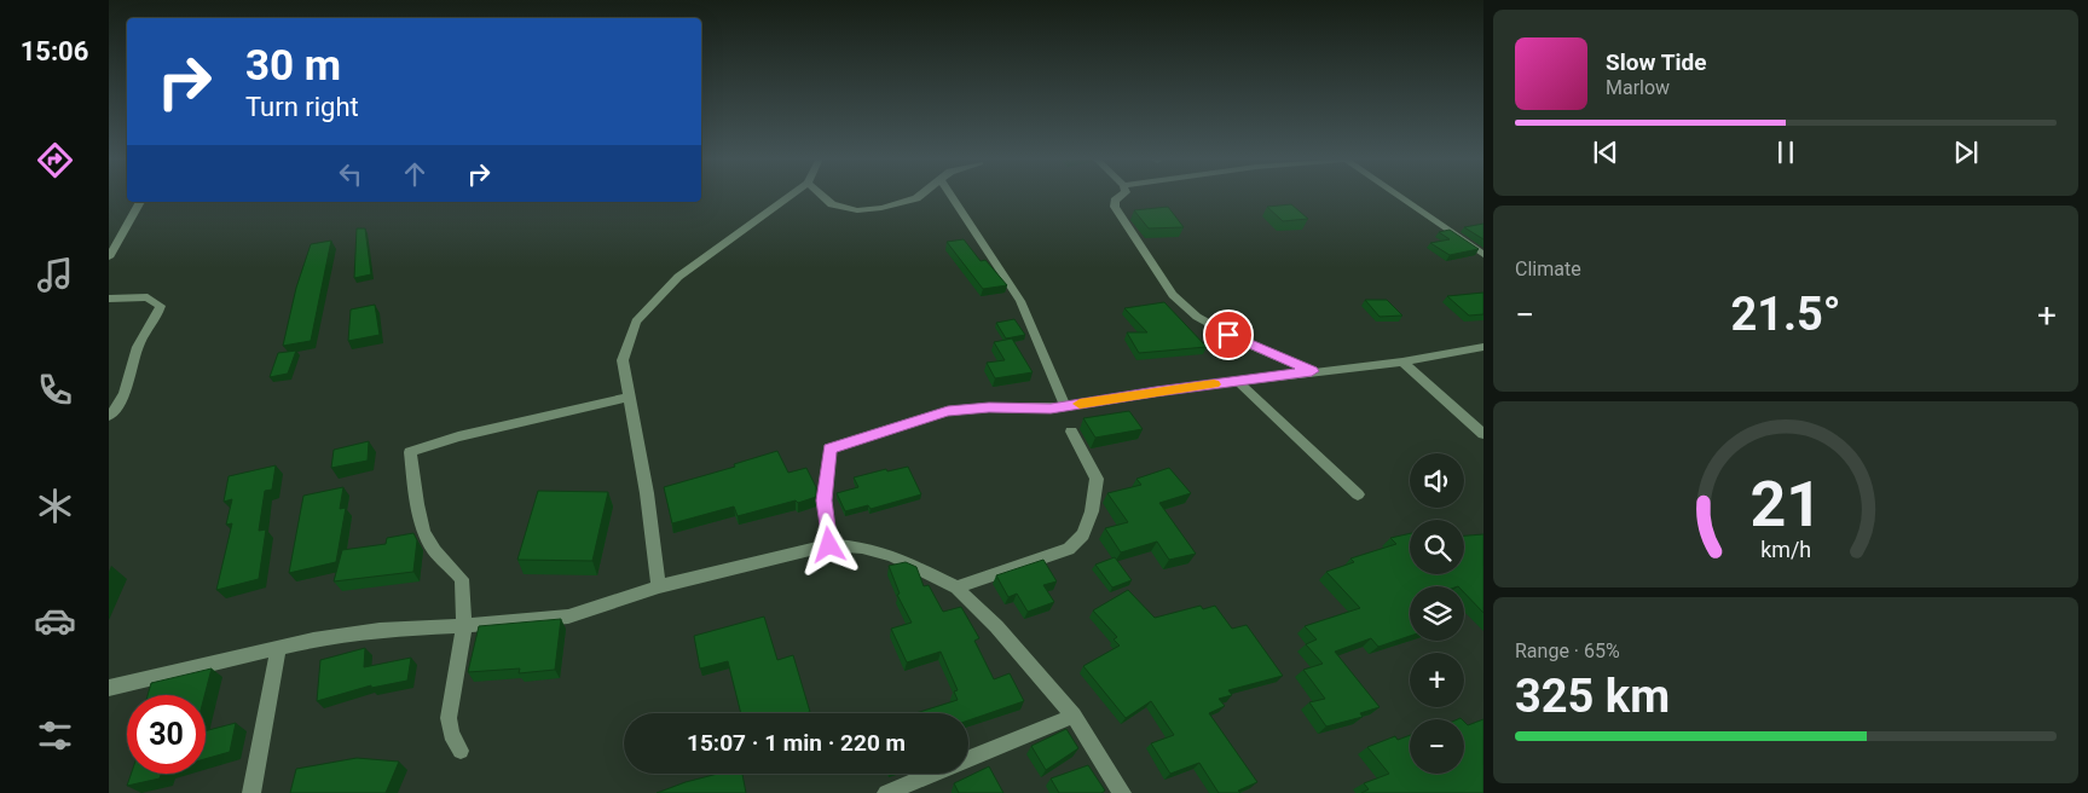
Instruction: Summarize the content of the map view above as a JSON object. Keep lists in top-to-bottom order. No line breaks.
{"page":{"tabs":"15:06","turn":["30 m","Turn right"],"song":["Slow Tide","Marlow"],"tile":["Climate",["Range · 65%","325 km"]],"heat":["−","21.5°","+"],"map_buttons":["+","−"],"limit":"30","trip":"15:07 · 1 min · 220 m","gauge":["21","km/h"]}}
